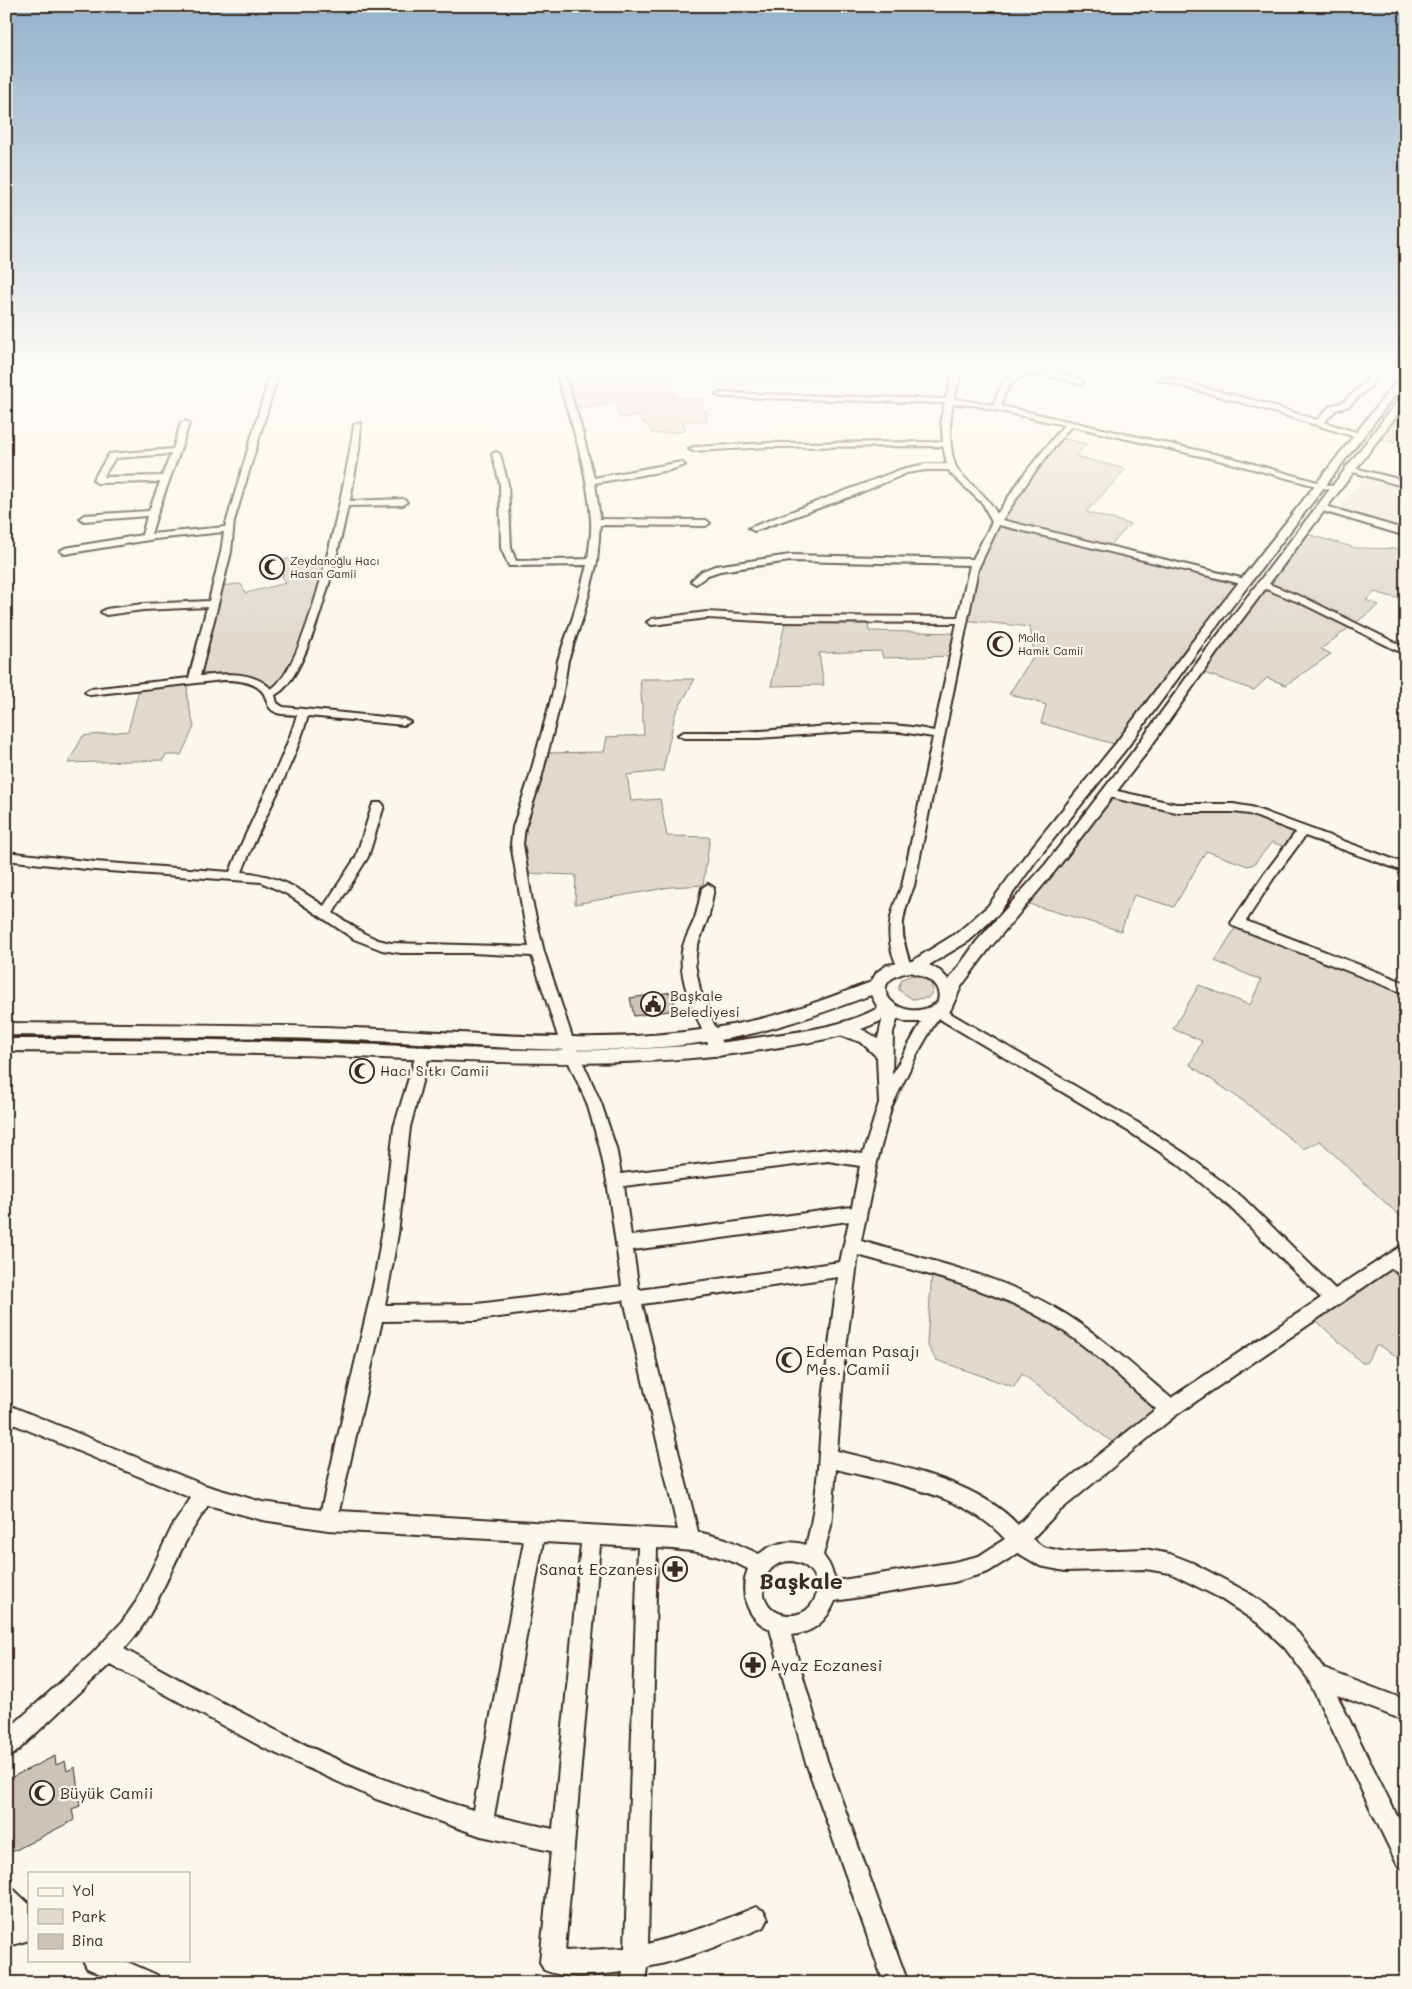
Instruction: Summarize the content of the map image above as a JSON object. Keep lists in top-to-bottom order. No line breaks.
{"districts":["Başkale"],"places":{"mosque":["Zeydanoğlu Hacı Hasan Camii","Molla Hamit Camii","Hacı Sıtkı Camii","Edeman Pasajı Mes. Camii","Büyük Camii"],"public building":["Başkale Belediyesi"],"pharmacy":["Sanat Eczanesi","Ayaz Eczanesi"]},"legend":["Yol","Park","Bina"]}
